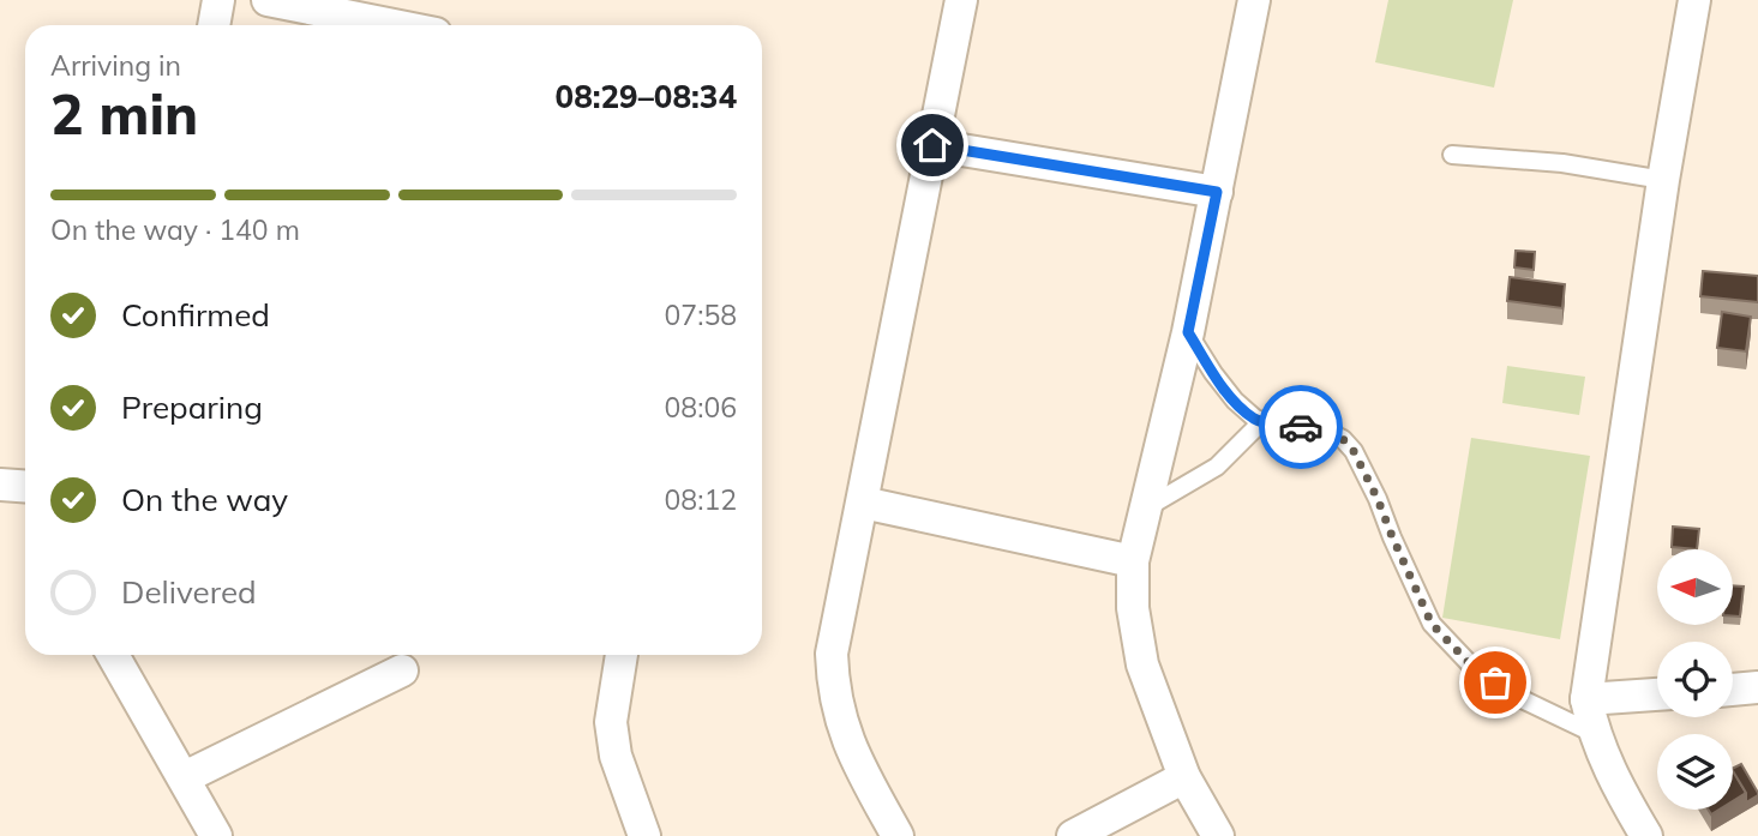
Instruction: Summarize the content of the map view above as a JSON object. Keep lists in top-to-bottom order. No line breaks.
{"north":"left","page":{"heading":["2 min","Arriving in","08:29–08:34"],"bar":"On the way · 140 m","list":[["Confirmed","07:58"],["Preparing","08:06"],["On the way","08:12"],"Delivered"]}}
